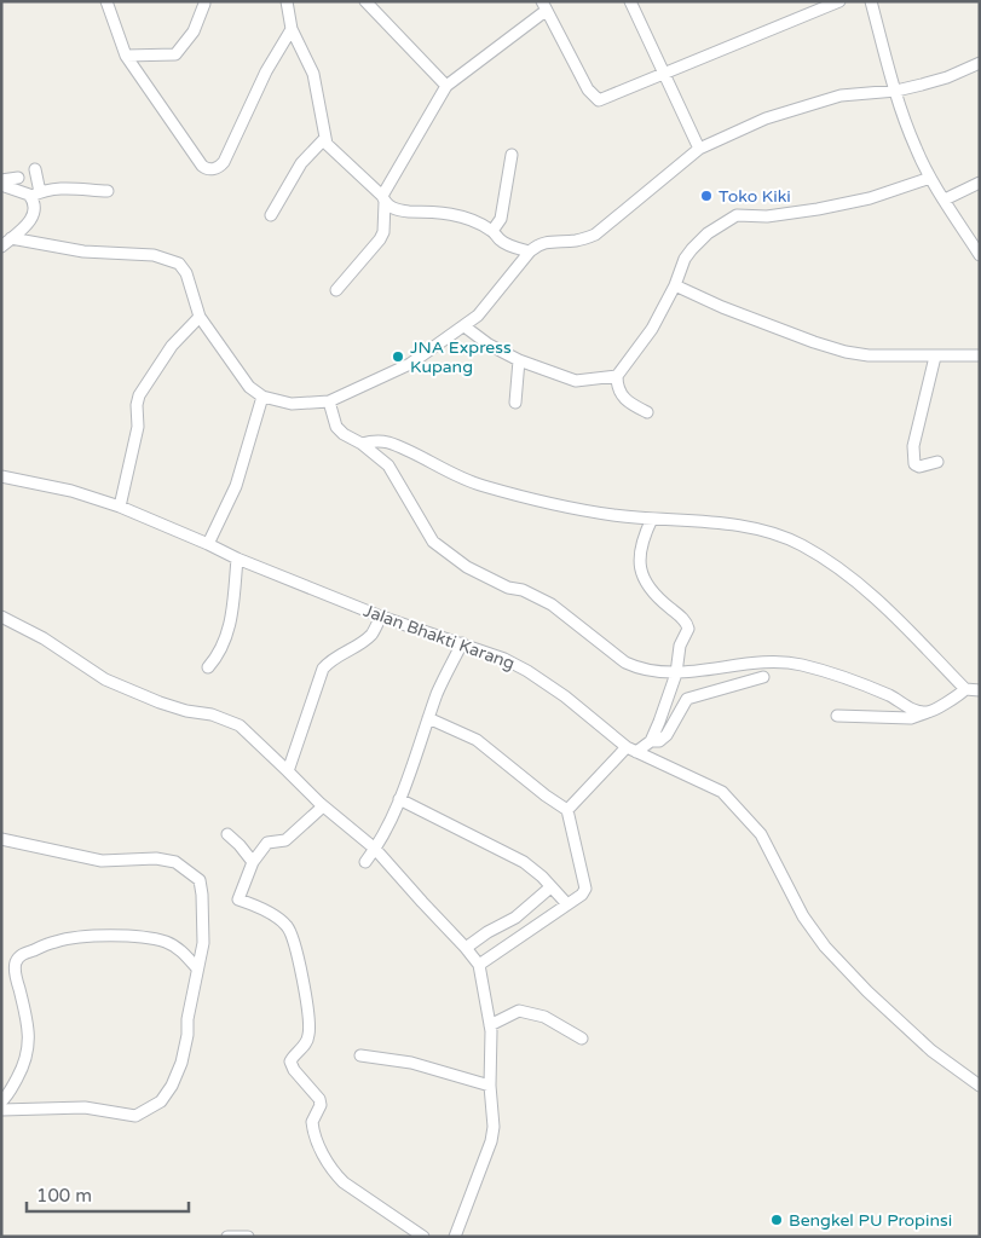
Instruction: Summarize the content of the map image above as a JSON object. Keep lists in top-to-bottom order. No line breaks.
{"streets":{"street":["Jalan Bhakti Karang"]},"places":["Toko Kiki","JNA Express Kupang","Bengkel PU Propinsi"],"scale_bar":"100 m"}
